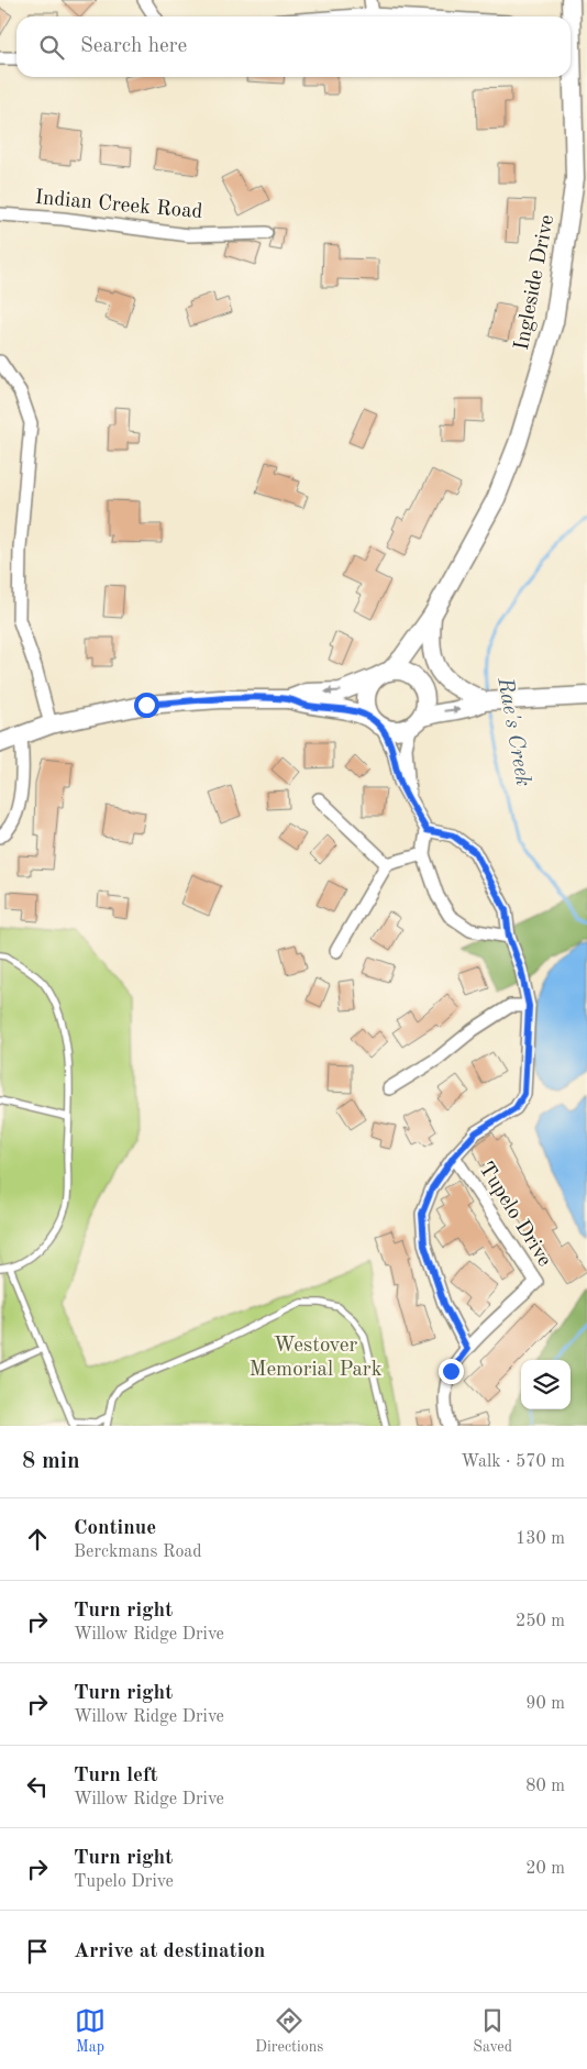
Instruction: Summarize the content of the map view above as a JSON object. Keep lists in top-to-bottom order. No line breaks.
{"streets":{"main road":["Ingleside Drive"],"street":["Indian Creek Road","Tupelo Drive"]},"water":["Rae's Creek"],"parks":["Westover Memorial Park"],"page":{"search":"Search here","heading":["8 min","Walk · 570 m"],"list":[["Continue","Berckmans Road","130 m"],["Turn right","Willow Ridge Drive","250 m"],["Turn right","Willow Ridge Drive","90 m"],["Turn left","Willow Ridge Drive","80 m"],["Turn right","Tupelo Drive","20 m"],"Arrive at destination"],"nav":["Map","Directions","Saved"]}}
